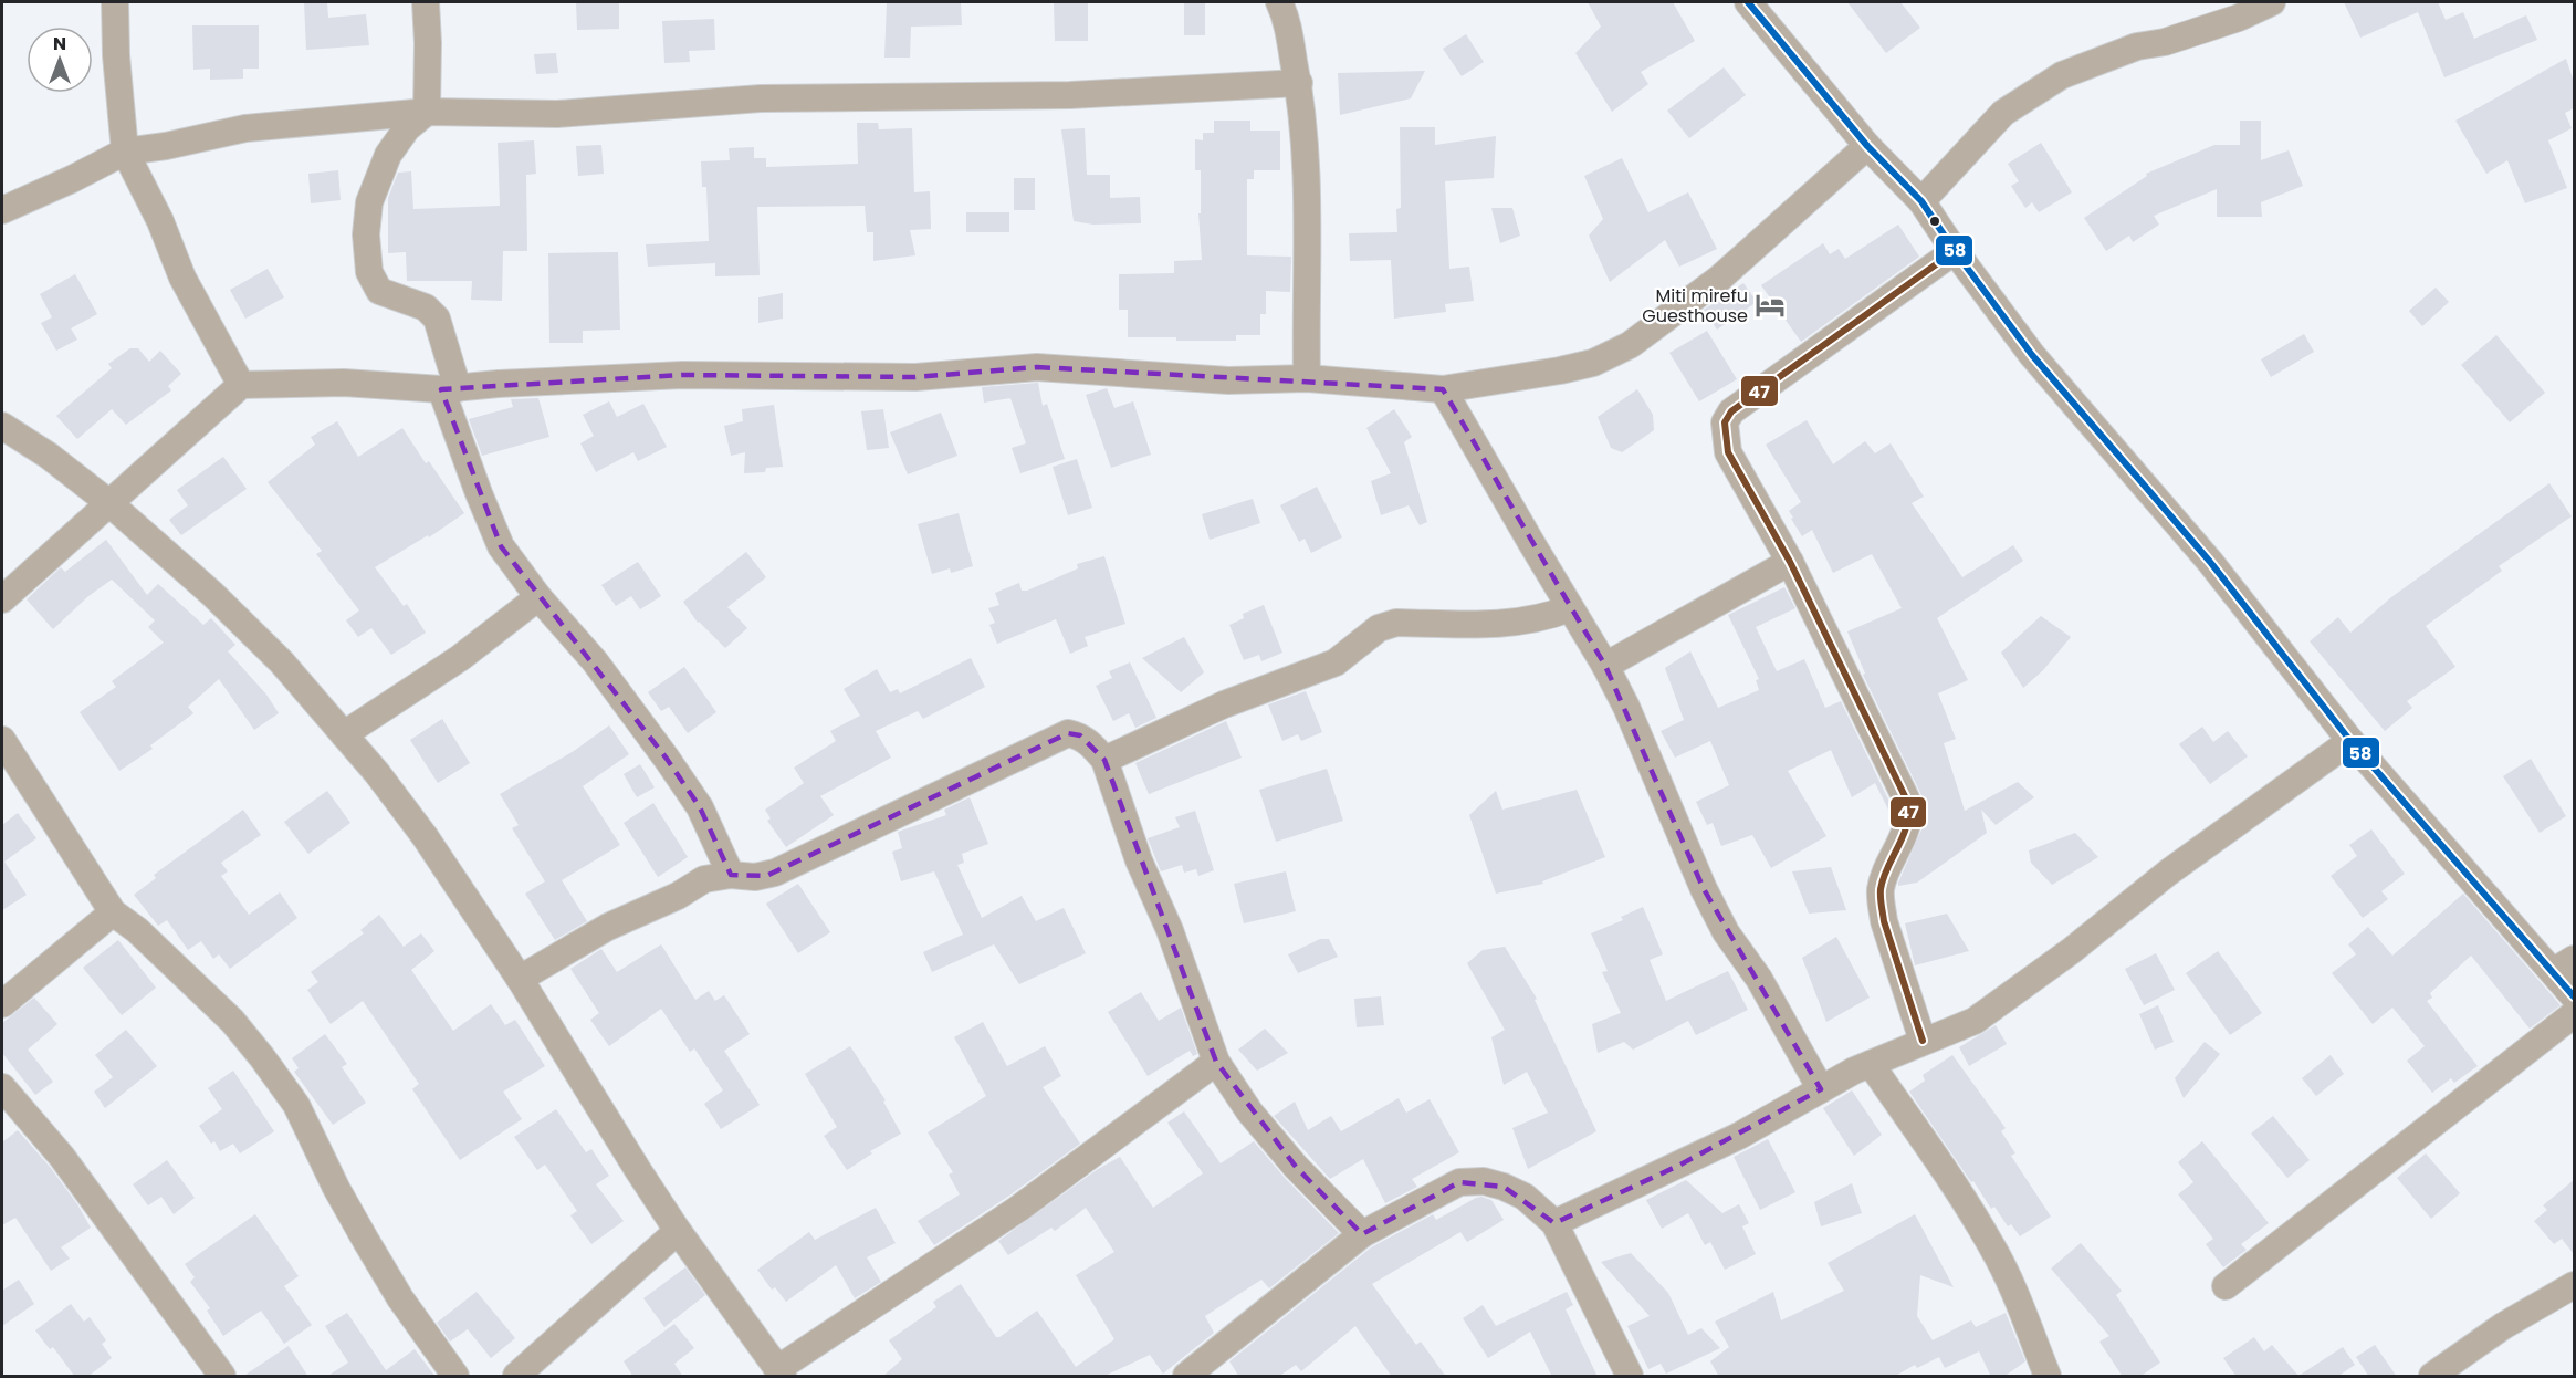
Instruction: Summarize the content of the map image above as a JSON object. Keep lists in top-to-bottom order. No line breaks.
{"places":{"hotel":["Miti mirefu Guesthouse"]},"lines":["transit line 58","transit line 47"],"north":"top"}
